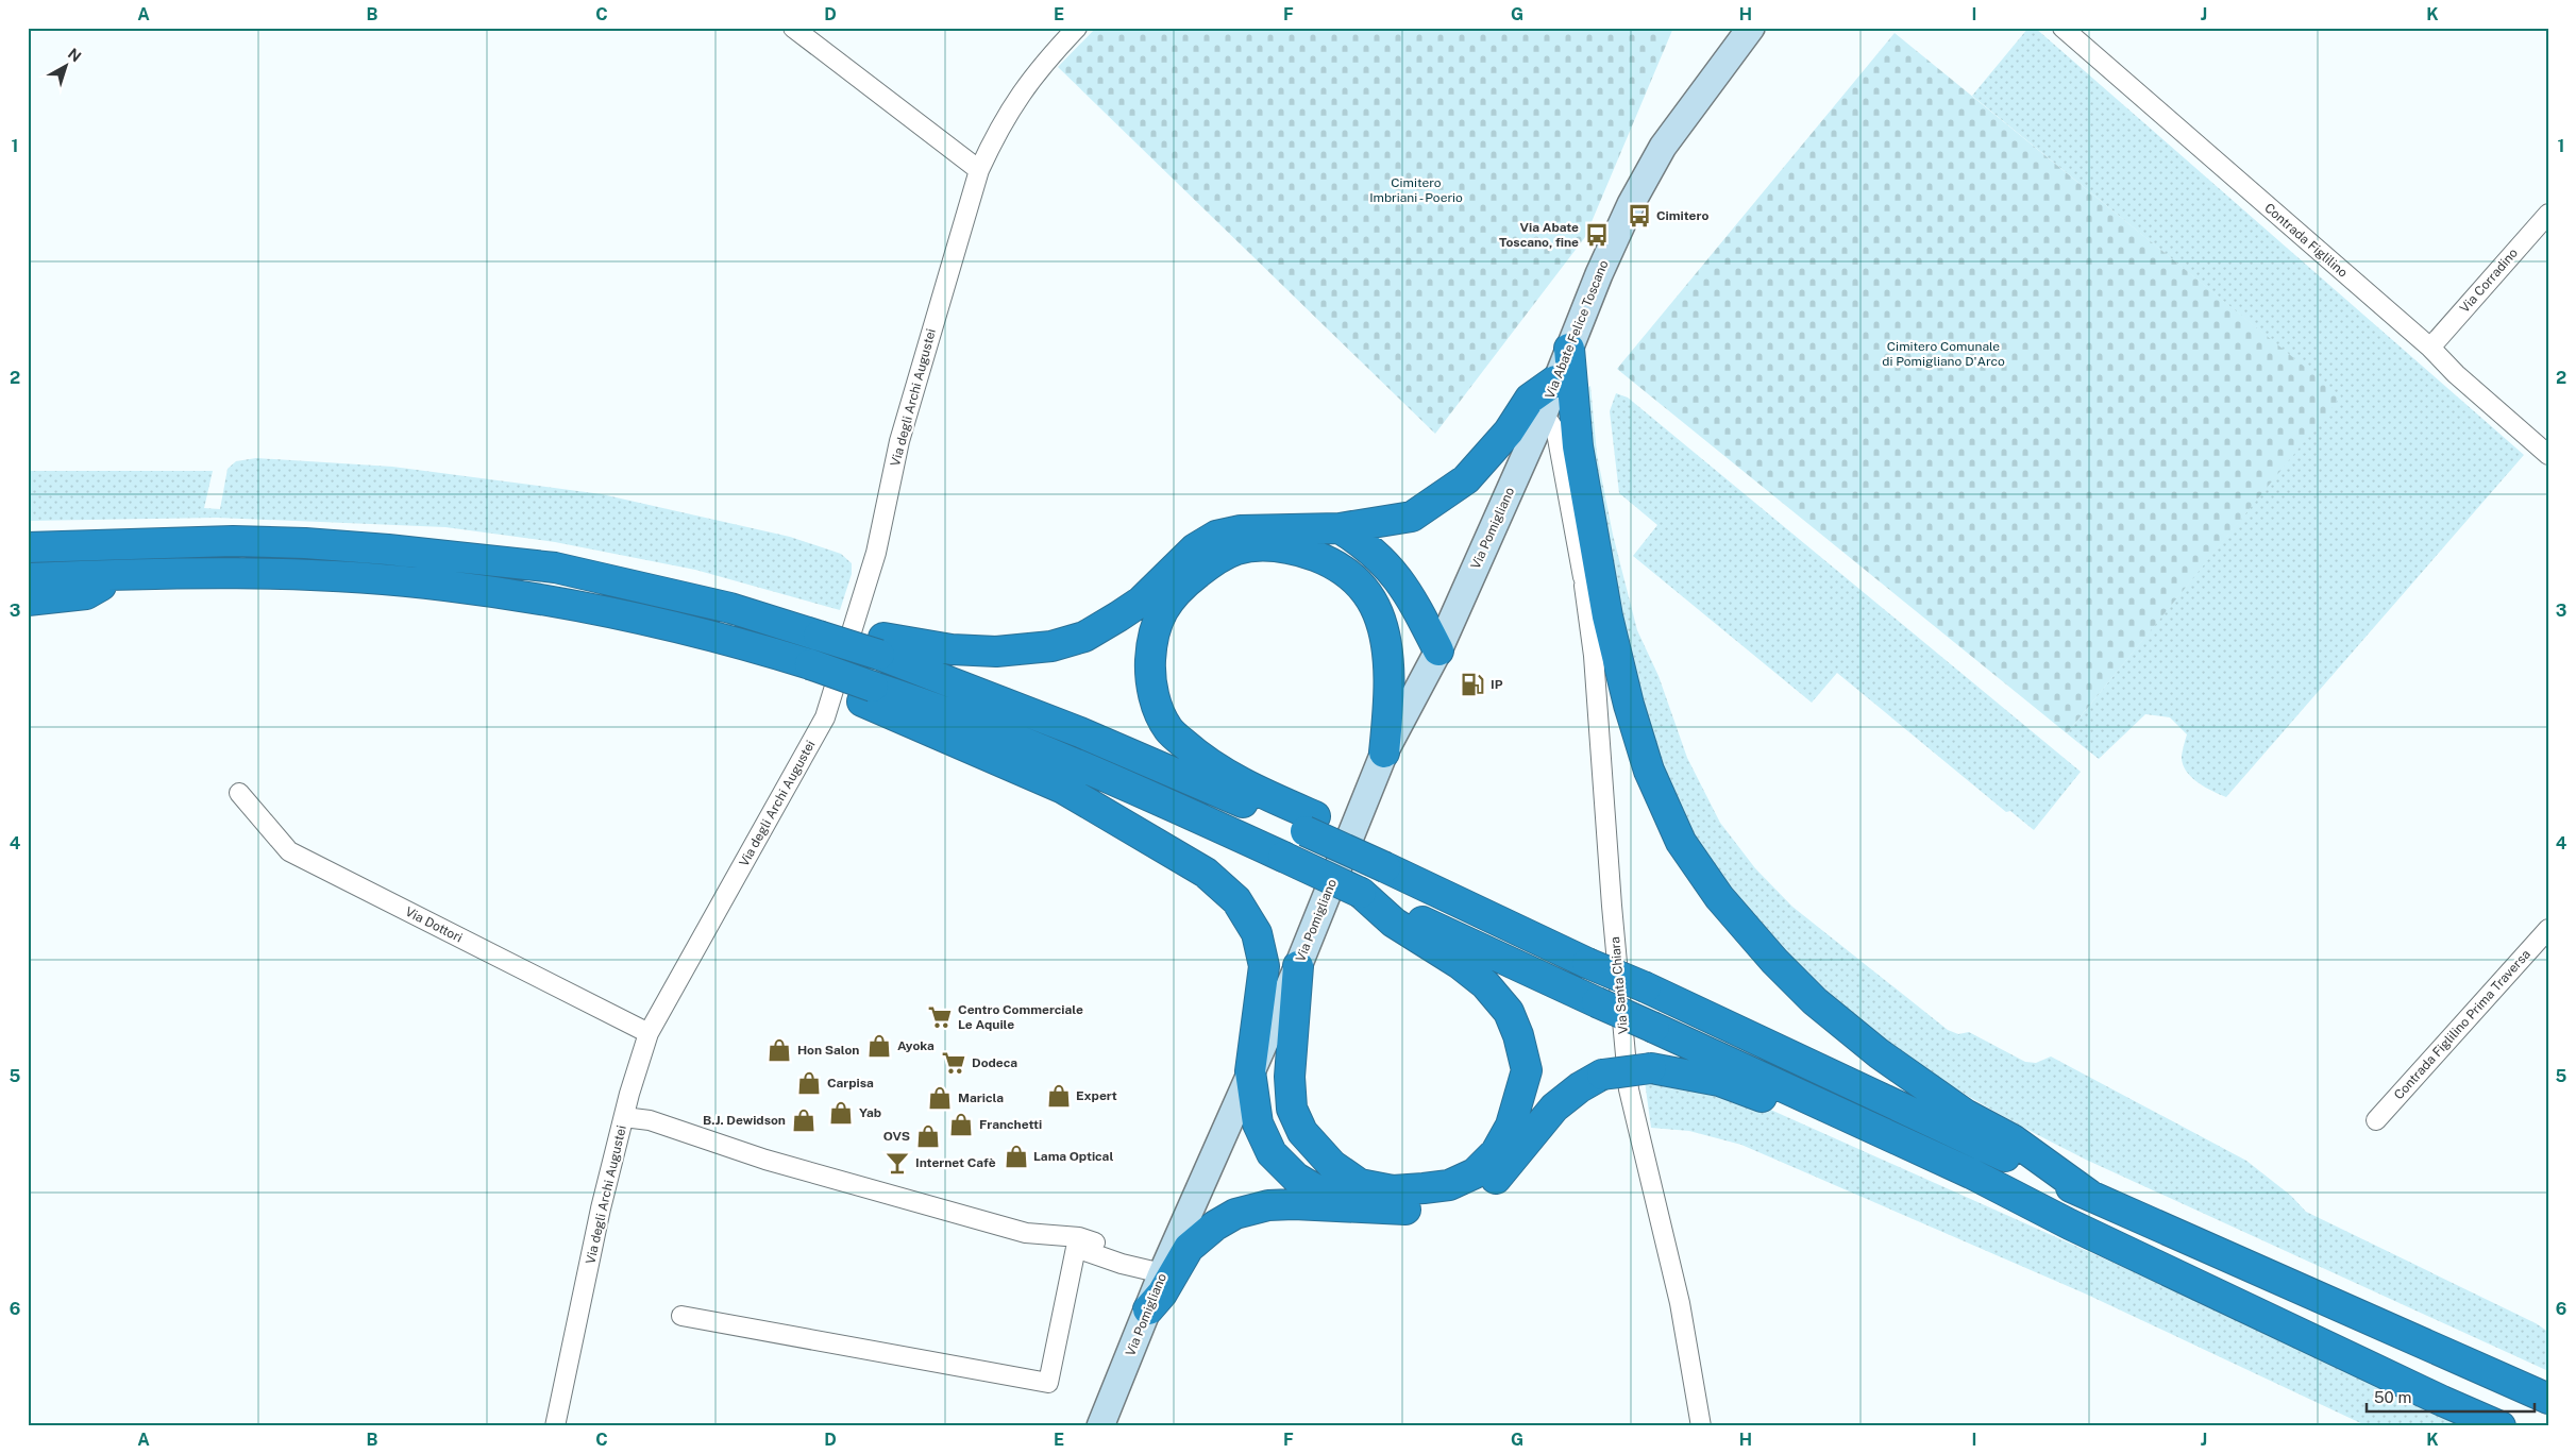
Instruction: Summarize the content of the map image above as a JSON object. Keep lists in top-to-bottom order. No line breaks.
{"streets":{"main road":["Via Abate Felice Toscano","Via Pomigliano"],"street":["Contrada Figlilino","Via Corradino","Via degli Archi Augustei","Via Dottori","Via Santa Chiara","Contrada Figlilino Prima Traversa"]},"crossings":[["Contrada Figlilino","Via Corradino"],["Via Abate Felice Toscano","Via Pomigliano"],["Via degli Archi Augustei","Via Dottori"]],"parks":["Cimitero Imbriani - Poerio","Cimitero Comunale di Pomigliano D'Arco"],"places":{"bus stop":["Cimitero","Via Abate Toscano, fine"],"fuel station":["IP"],"supermarket":["Centro Commerciale Le Aquile","Dodeca"],"shop":["Ayoka","Hon Salon","Carpisa","Expert","Maricla","Yab","B.J. Dewidson","Franchetti","OVS","Lama Optical"],"bar":["Internet Cafè"]},"scale_bar":"50 m","north":"top right","grid":{"columns":["A","B","C","D","E","F","G","H","I","J","K"],"rows":["1","2","3","4","5","6"]}}
